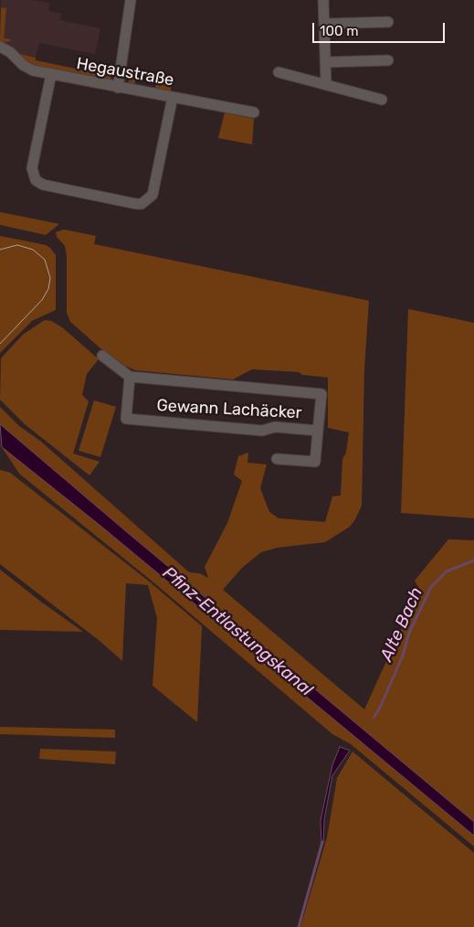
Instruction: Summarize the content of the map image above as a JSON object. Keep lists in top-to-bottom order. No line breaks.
{"streets":{"street":["Hegaustraße","Gewann Lachäcker"]},"water":["Alte Bach","Pfinz-Entlastungskanal"],"scale_bar":"100 m"}
